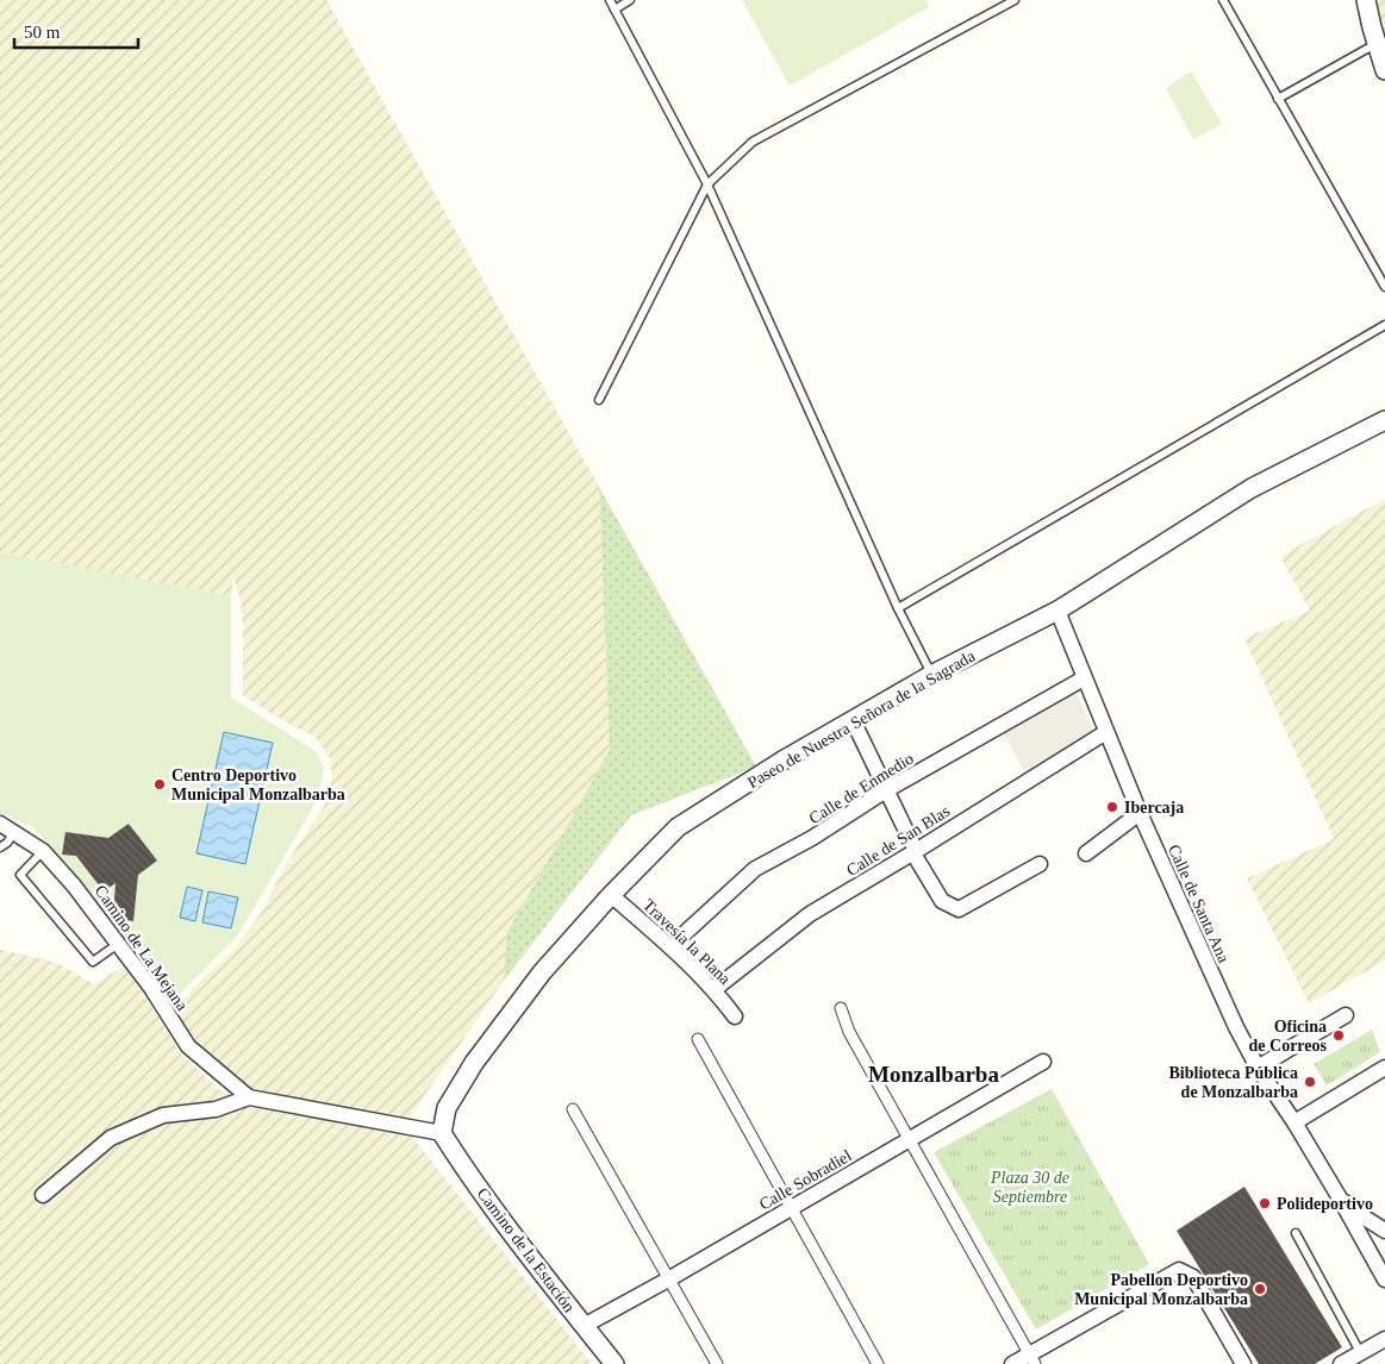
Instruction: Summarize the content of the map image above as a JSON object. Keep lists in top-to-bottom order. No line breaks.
{"streets":{"street":["Paseo de Nuestra Señora de la Sagrada","Calle de Enmedio","Calle de San Blas","Calle de Santa Ana","Travesía la Plana","Camino de La Mejana","Calle Sobradiel","Camino de la Estación"]},"crossings":[["Paseo de Nuestra Señora de la Sagrada","Calle de Santa Ana"],["Paseo de Nuestra Señora de la Sagrada","Travesía la Plana"],["Paseo de Nuestra Señora de la Sagrada","Camino de la Estación"],["Calle de Enmedio","Calle de Santa Ana"],["Calle de Enmedio","Travesía la Plana"],["Calle de San Blas","Calle de Santa Ana"],["Calle de San Blas","Travesía la Plana"],["Calle Sobradiel","Camino de la Estación"]],"districts":["Monzalbarba"],"parks":["Plaza 30 de Septiembre"],"places":["Centro Deportivo Municipal Monzalbarba","Ibercaja","Oficina de Correos","Biblioteca Pública de Monzalbarba","Polideportivo","Pabellon Deportivo Municipal Monzalbarba"],"scale_bar":"50 m"}
